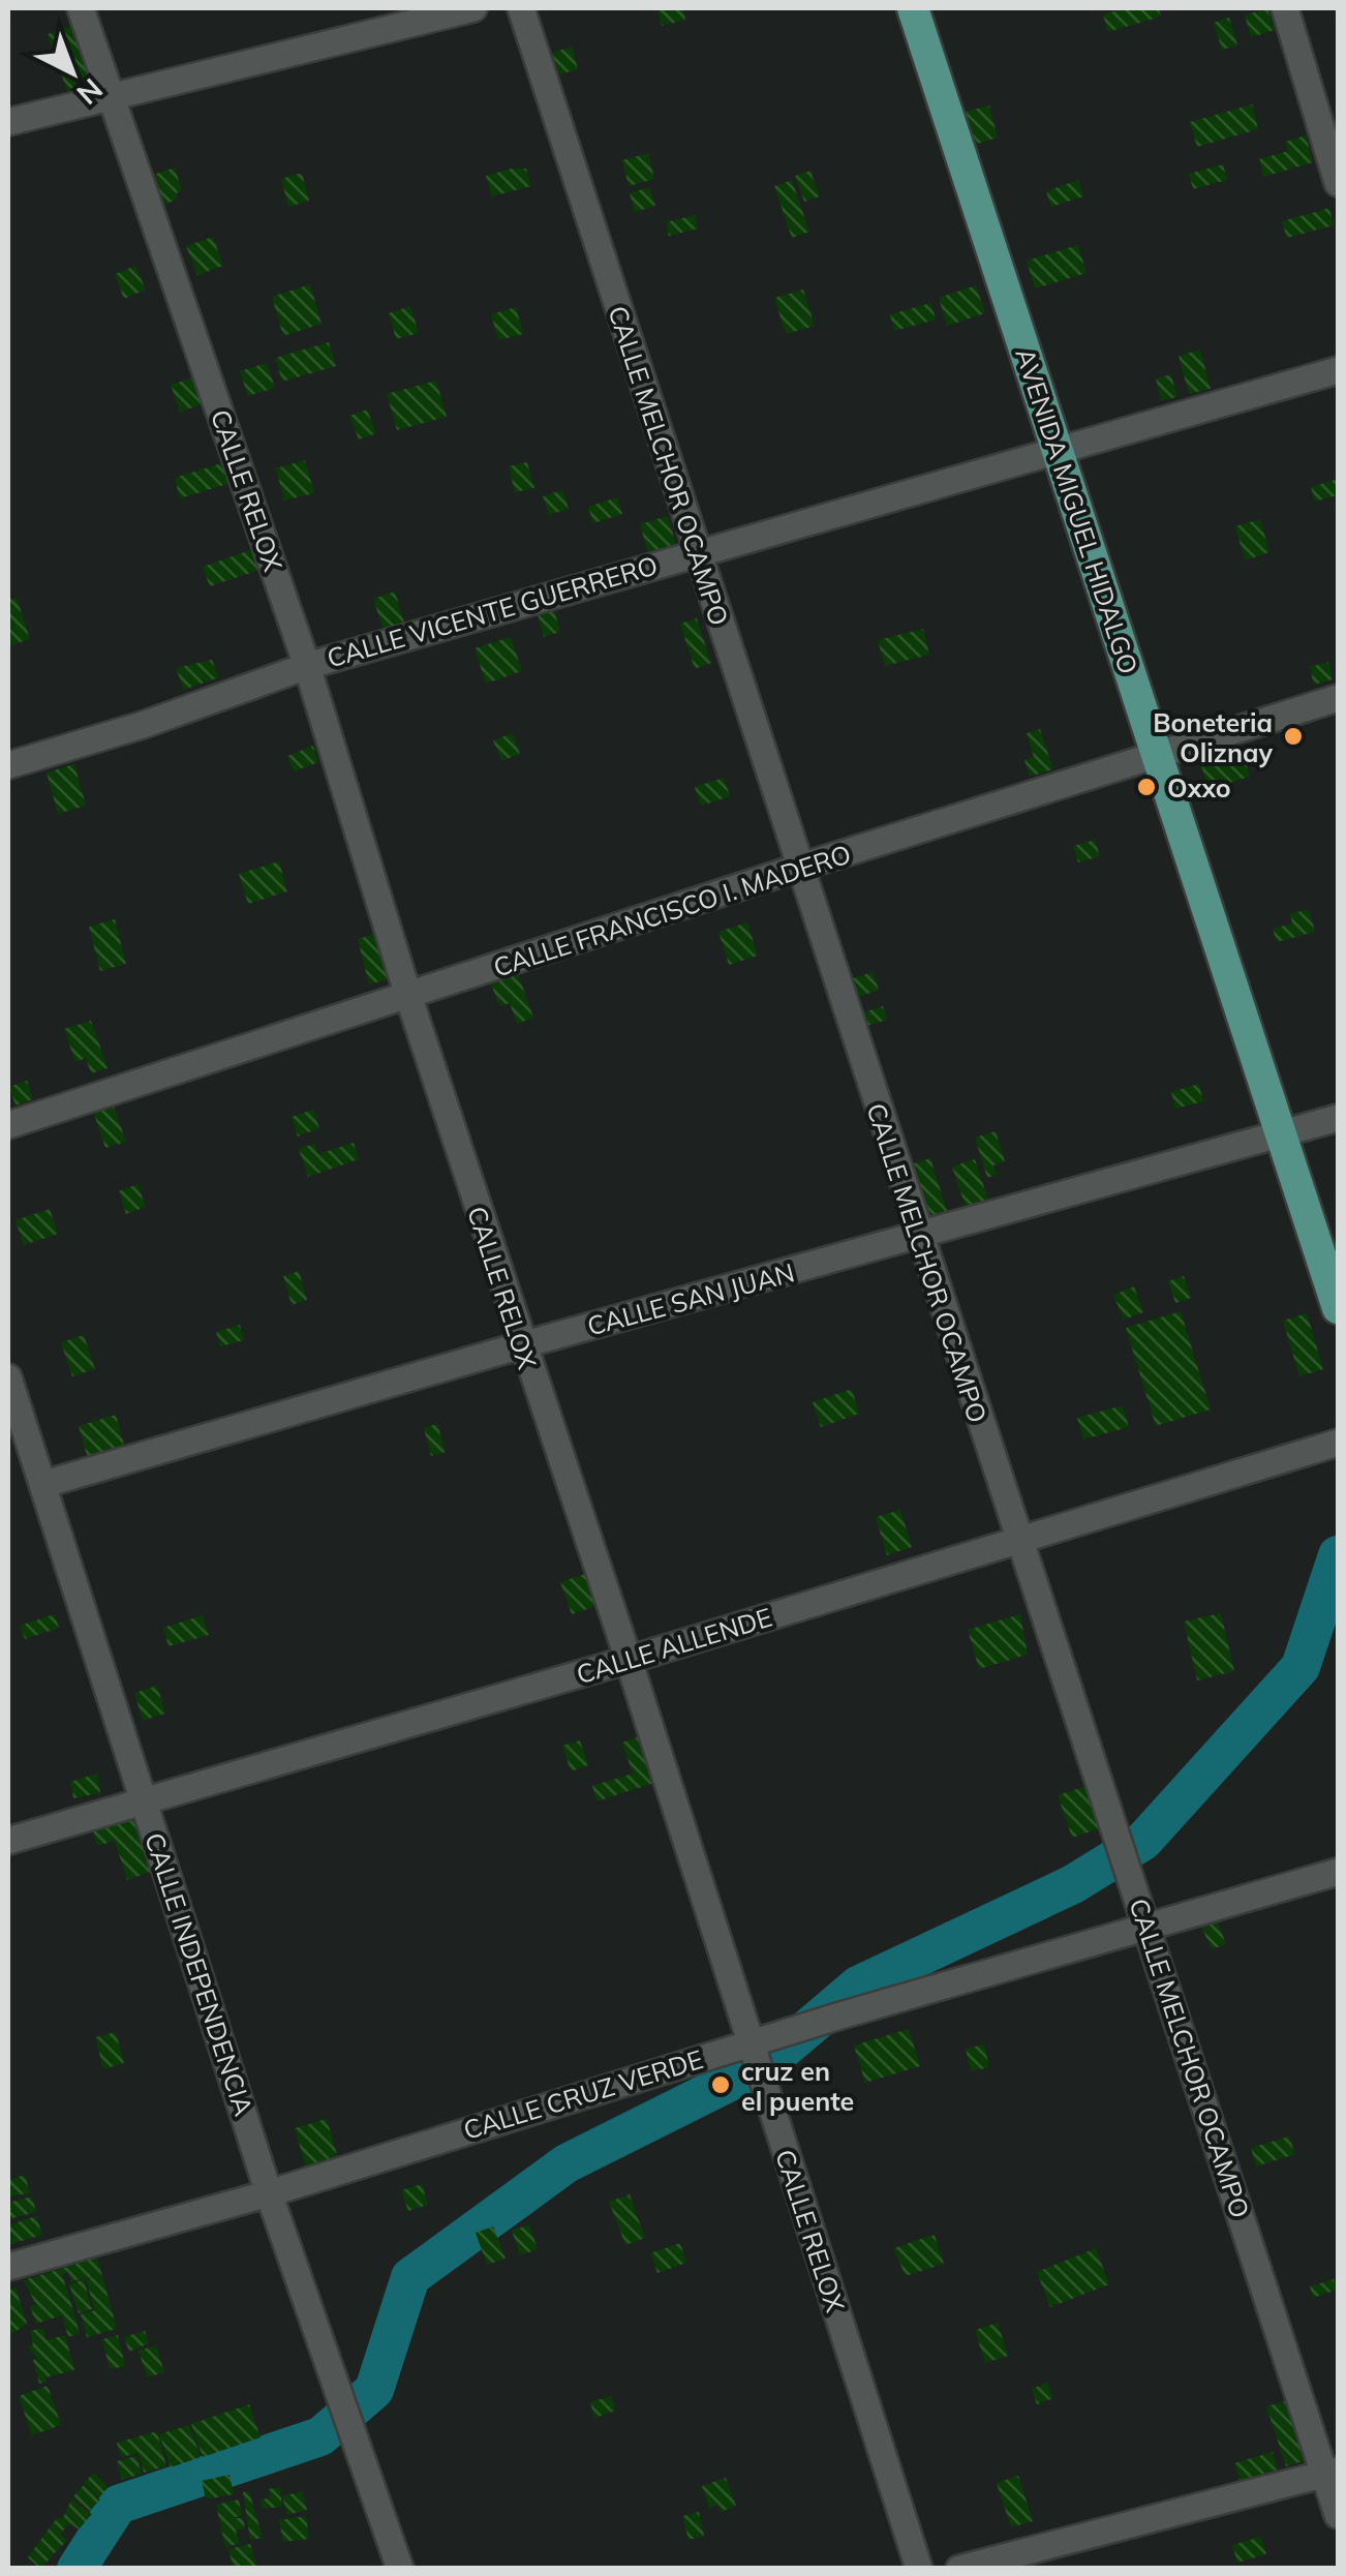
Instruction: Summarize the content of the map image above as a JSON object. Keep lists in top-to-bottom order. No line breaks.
{"streets":{"main road":["AVENIDA MIGUEL HIDALGO"],"street":["CALLE MELCHOR OCAMPO","CALLE RELOX","CALLE VICENTE GUERRERO","CALLE FRANCISCO I. MADERO","CALLE SAN JUAN","CALLE ALLENDE","CALLE INDEPENDENCIA","CALLE CRUZ VERDE"]},"crossings":[["CALLE MELCHOR OCAMPO","CALLE VICENTE GUERRERO"],["CALLE MELCHOR OCAMPO","CALLE FRANCISCO I. MADERO"],["CALLE MELCHOR OCAMPO","CALLE SAN JUAN"],["CALLE MELCHOR OCAMPO","CALLE ALLENDE"],["CALLE MELCHOR OCAMPO","CALLE CRUZ VERDE"],["CALLE RELOX","CALLE VICENTE GUERRERO"],["CALLE RELOX","CALLE FRANCISCO I. MADERO"],["CALLE RELOX","CALLE SAN JUAN"],["CALLE RELOX","CALLE ALLENDE"],["CALLE RELOX","CALLE CRUZ VERDE"],["AVENIDA MIGUEL HIDALGO","CALLE VICENTE GUERRERO"],["AVENIDA MIGUEL HIDALGO","CALLE FRANCISCO I. MADERO"],["AVENIDA MIGUEL HIDALGO","CALLE SAN JUAN"],["CALLE SAN JUAN","CALLE INDEPENDENCIA"],["CALLE ALLENDE","CALLE INDEPENDENCIA"],["CALLE INDEPENDENCIA","CALLE CRUZ VERDE"]],"places":["Boneteria Oliznay","Oxxo","cruz en el puente"],"north":"bottom right"}
